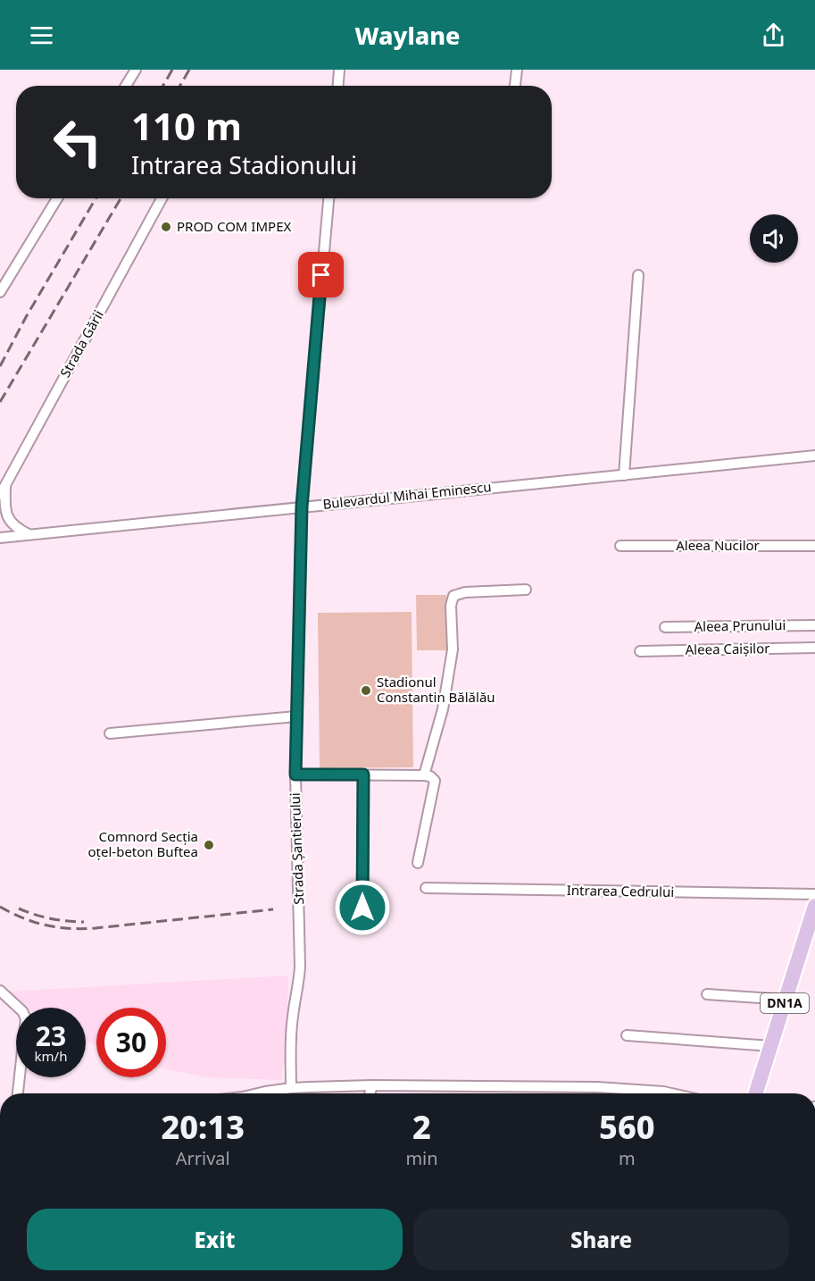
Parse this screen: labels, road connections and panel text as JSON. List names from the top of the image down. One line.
{"streets":{"main road":["DN1A"],"street":["Strada Gării","Bulevardul Mihai Eminescu","Aleea Nucilor","Aleea Prunului","Aleea Caișilor","Strada Șantierului","Intrarea Cedrului"]},"crossings":[["Bulevardul Mihai Eminescu","Strada Șantierului"]],"places":["PROD COM IMPEX","Stadionul Constantin Bălălău","Comnord Secția oțel-beton Buftea"],"page":{"header":"Waylane","turn":["110 m","Intrarea Stadionului"],"speed":"23 km/h","limit":"30","eta":["20:13","Arrival","2","min","560","m"],"buttons":["Exit","Share"]}}
